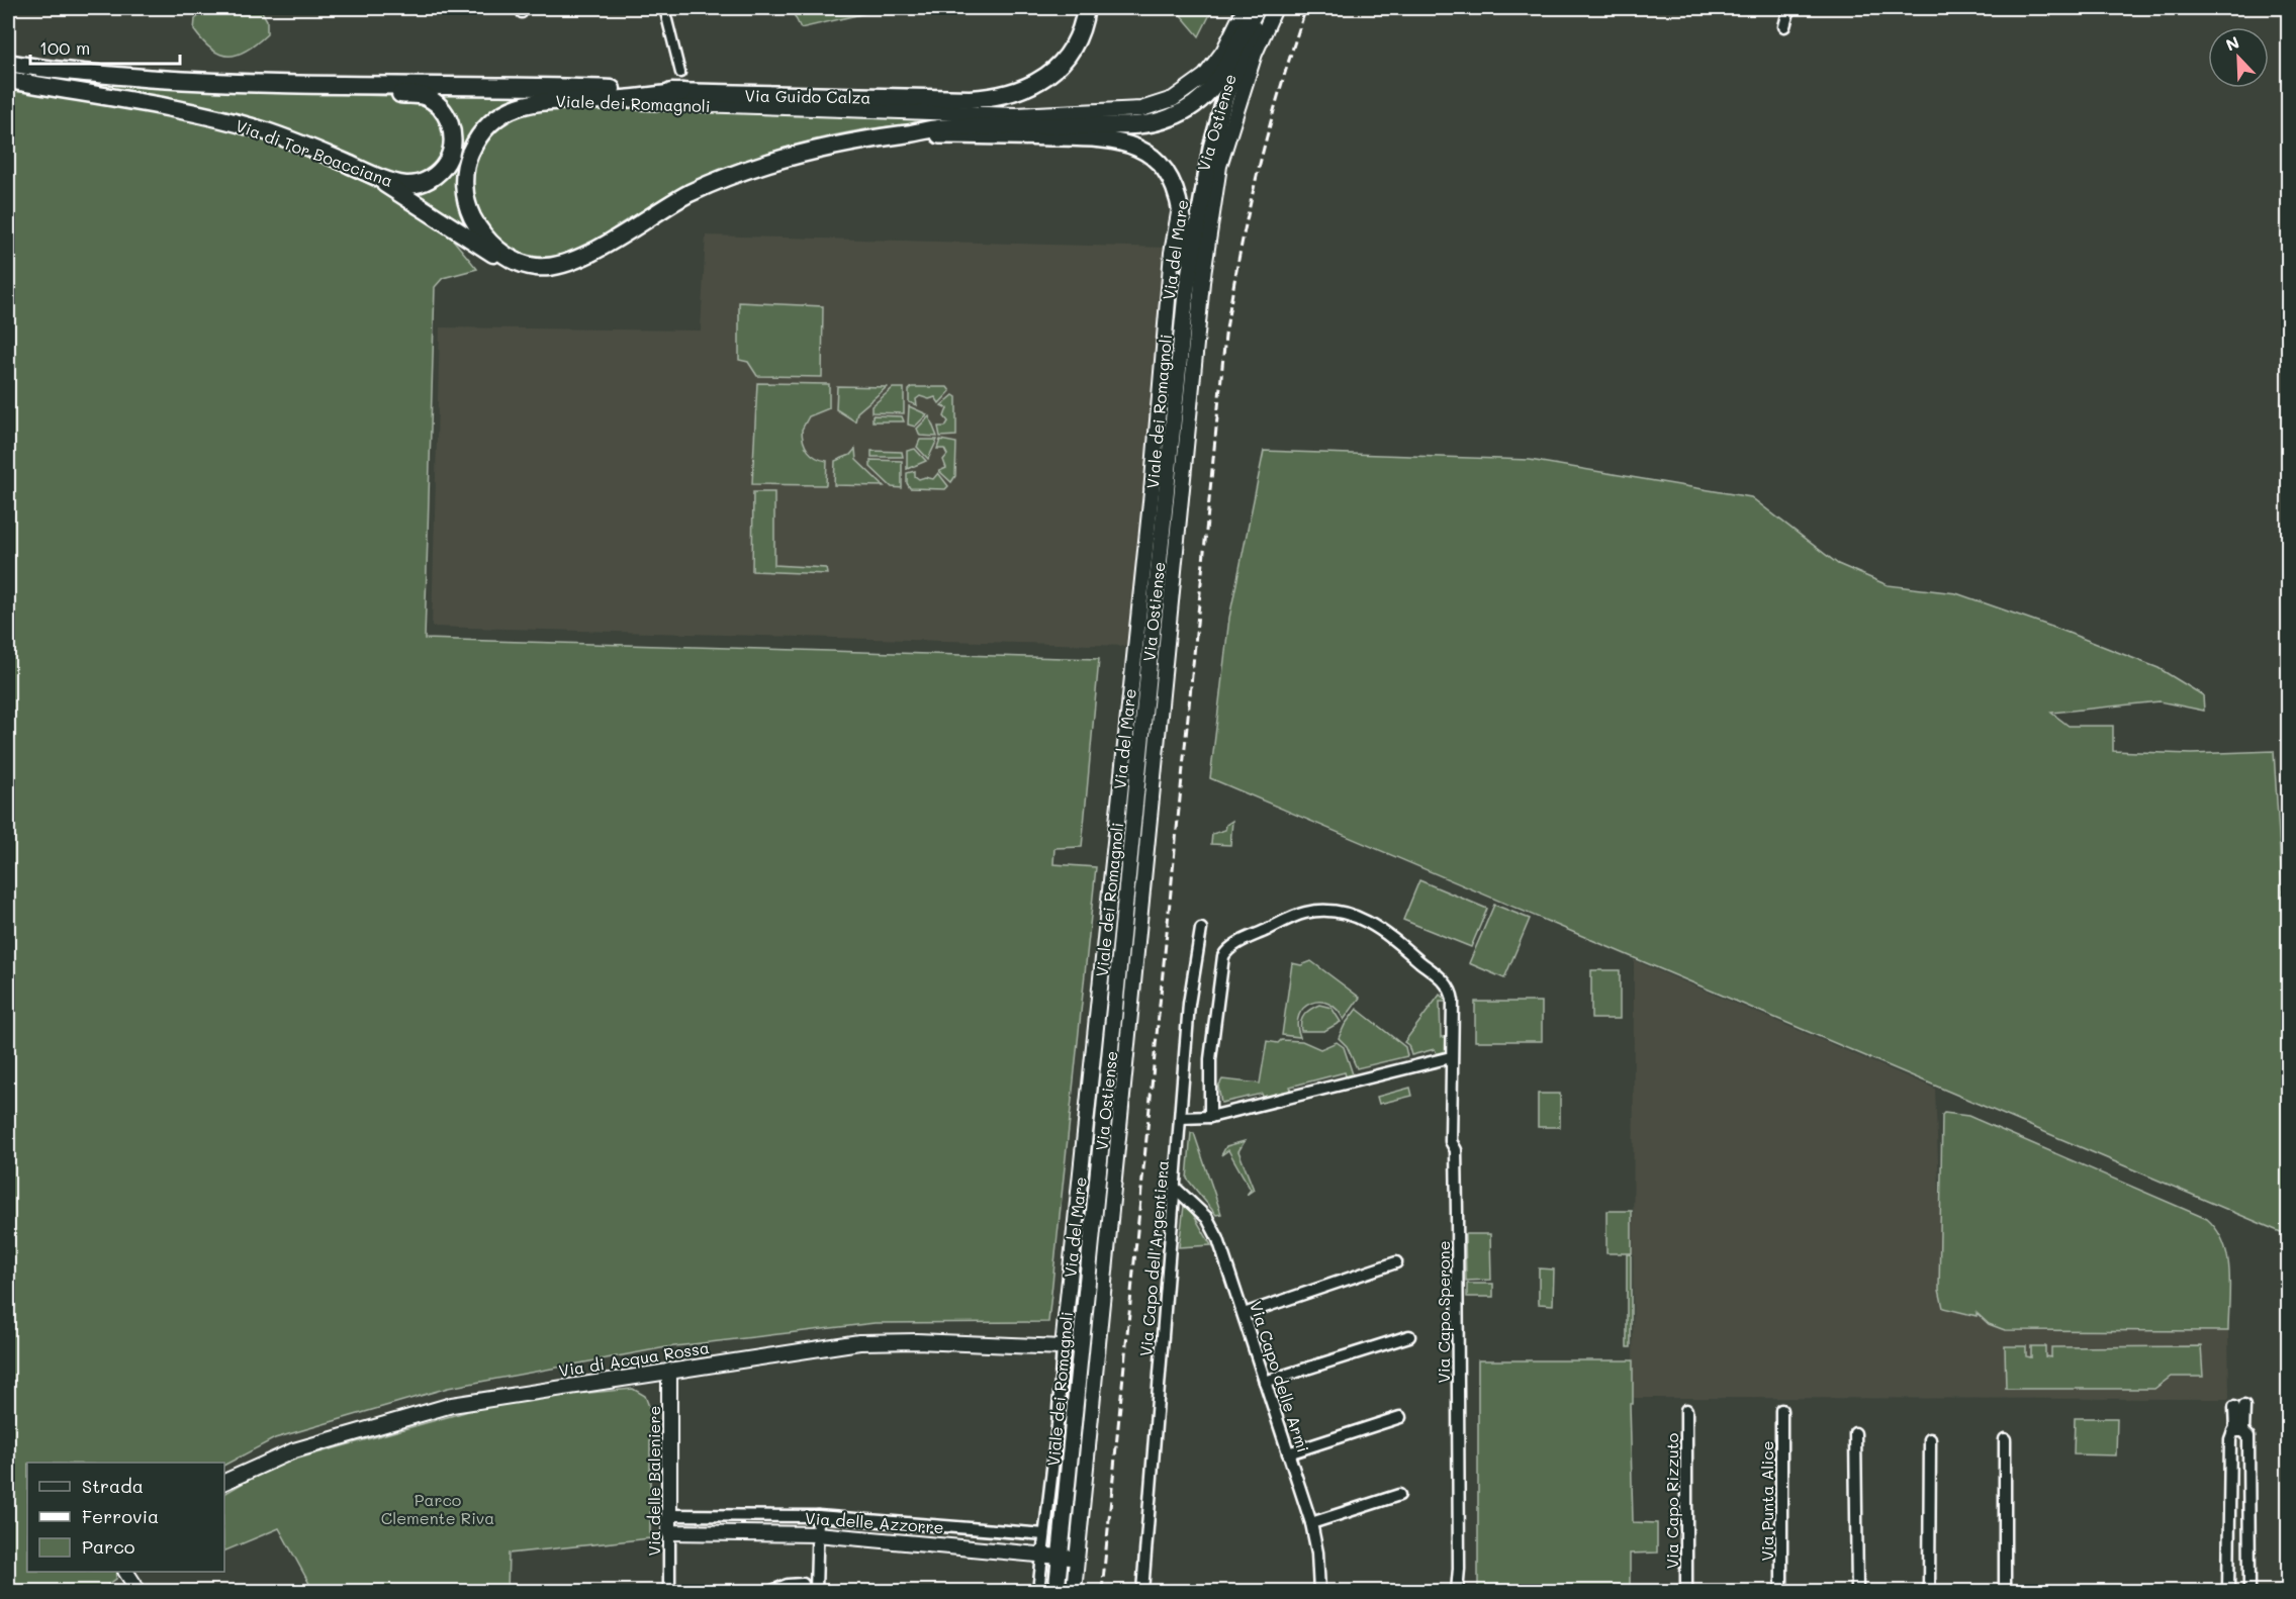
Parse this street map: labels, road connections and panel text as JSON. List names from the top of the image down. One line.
{"streets":{"main road":["Via Guido Calza","Viale dei Romagnoli","Via di Tor Boacciana","Via del Mare"],"street":["Via Ostiense","Via Capo dell'Argentiera","Via Capo Sperone","Via di Acqua Rossa","Via Capo delle Armi","Via delle Baleniere","Via Capo Rizzuto","Via Punta Alice","Via delle Azzorre"]},"crossings":[["Via Guido Calza","Via di Tor Boacciana"],["Viale dei Romagnoli","Via del Mare"],["Viale dei Romagnoli","Via di Acqua Rossa"],["Viale dei Romagnoli","Via delle Azzorre"],["Via Ostiense","Via delle Azzorre"],["Via del Mare","Via delle Azzorre"],["Via Capo dell'Argentiera","Via Capo delle Armi"],["Via di Acqua Rossa","Via delle Baleniere"],["Via delle Baleniere","Via delle Azzorre"]],"parks":["Parco Clemente Riva"],"legend":["Strada","Ferrovia","Parco"],"scale_bar":"100 m","north":"top left"}
